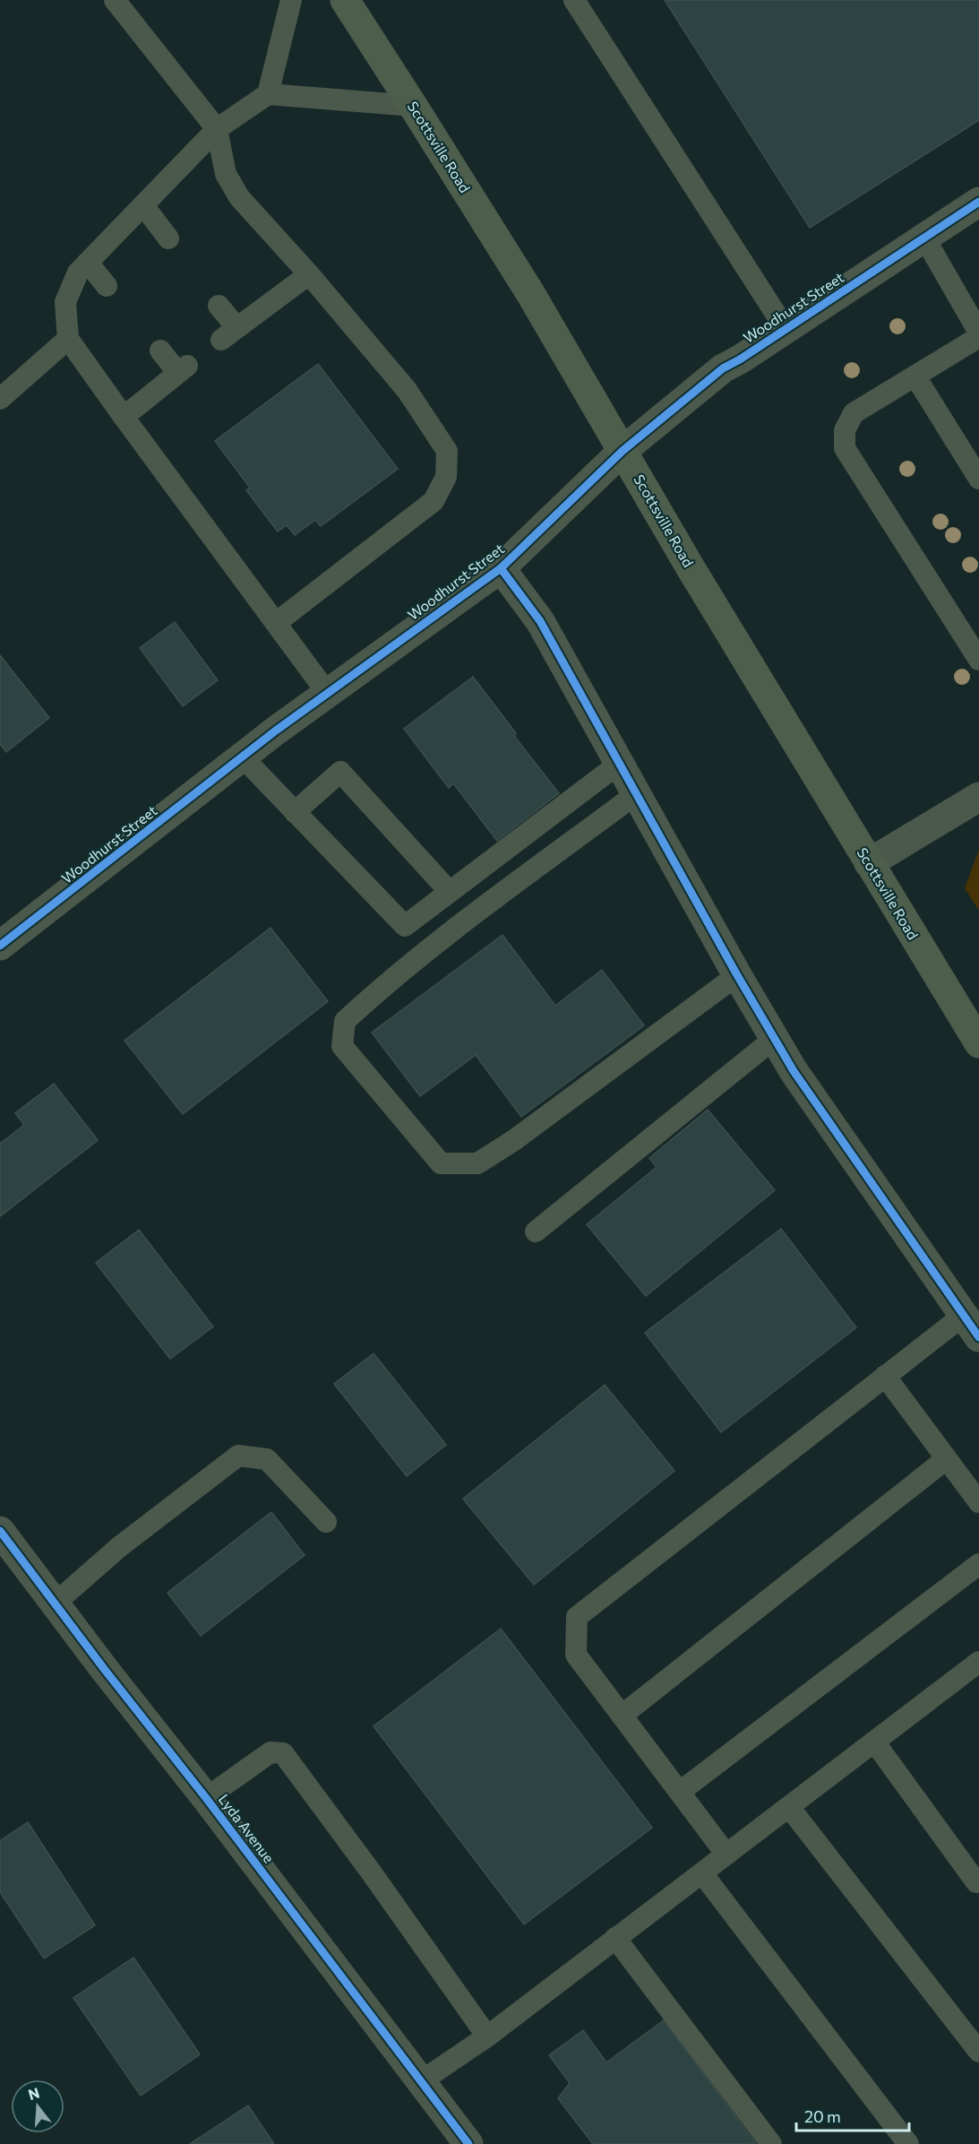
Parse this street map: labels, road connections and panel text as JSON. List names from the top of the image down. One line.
{"streets":{"main road":["Scottsville Road"],"street":["Woodhurst Street","Lyda Avenue"]},"crossings":[["Scottsville Road","Woodhurst Street"]],"scale_bar":"20 m","north":"top"}
